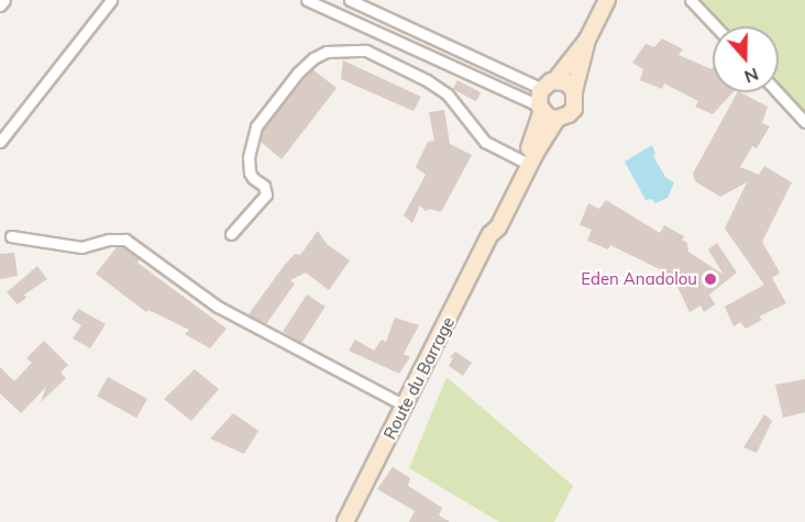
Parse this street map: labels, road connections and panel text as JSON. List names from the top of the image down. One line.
{"streets":{"main road":["Route du Barrage"]},"places":["Eden Anadolou"],"north":"bottom"}
